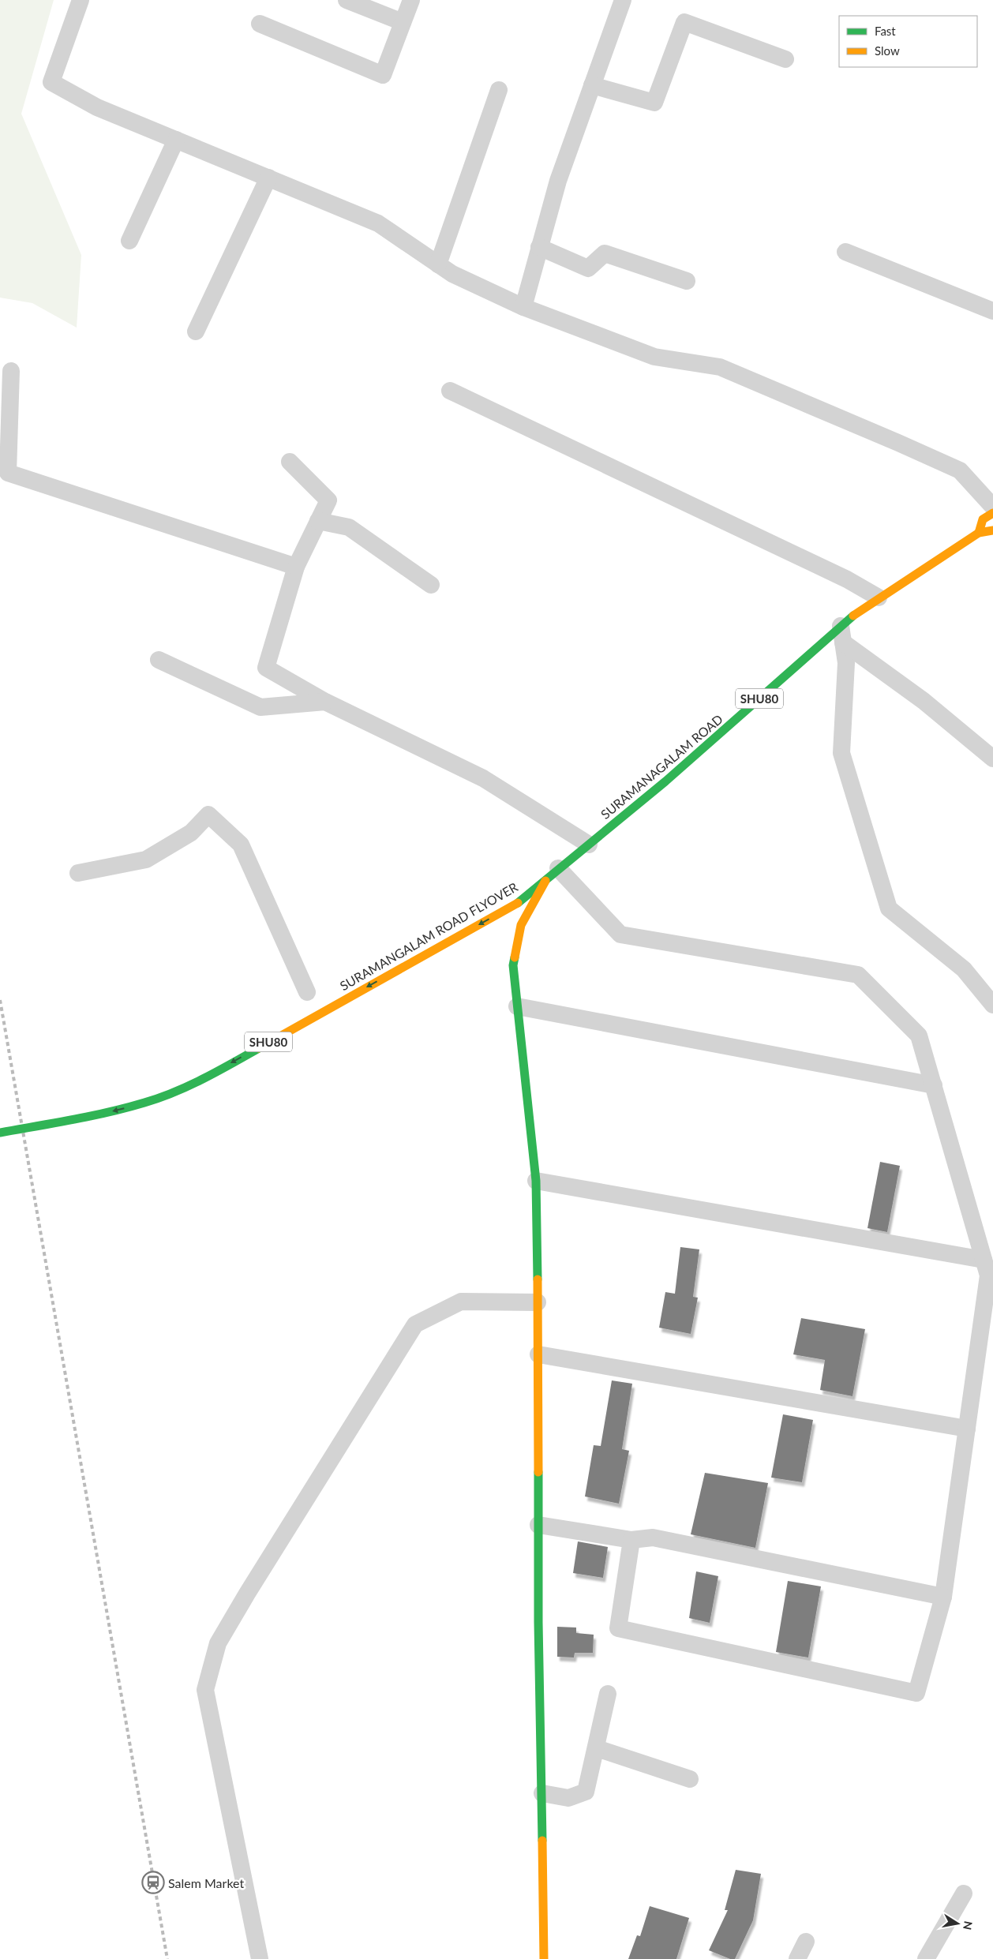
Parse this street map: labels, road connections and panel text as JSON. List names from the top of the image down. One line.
{"streets":{"main road":["SHU80","SURAMANAGALAM ROAD","SURAMANGALAM ROAD FLYOVER"]},"crossings":[["SURAMANAGALAM ROAD","SURAMANGALAM ROAD FLYOVER"]],"one_way":["SURAMANGALAM ROAD FLYOVER"],"places":{"station":["Salem Market"]},"legend":["Fast","Slow"],"north":"right"}
